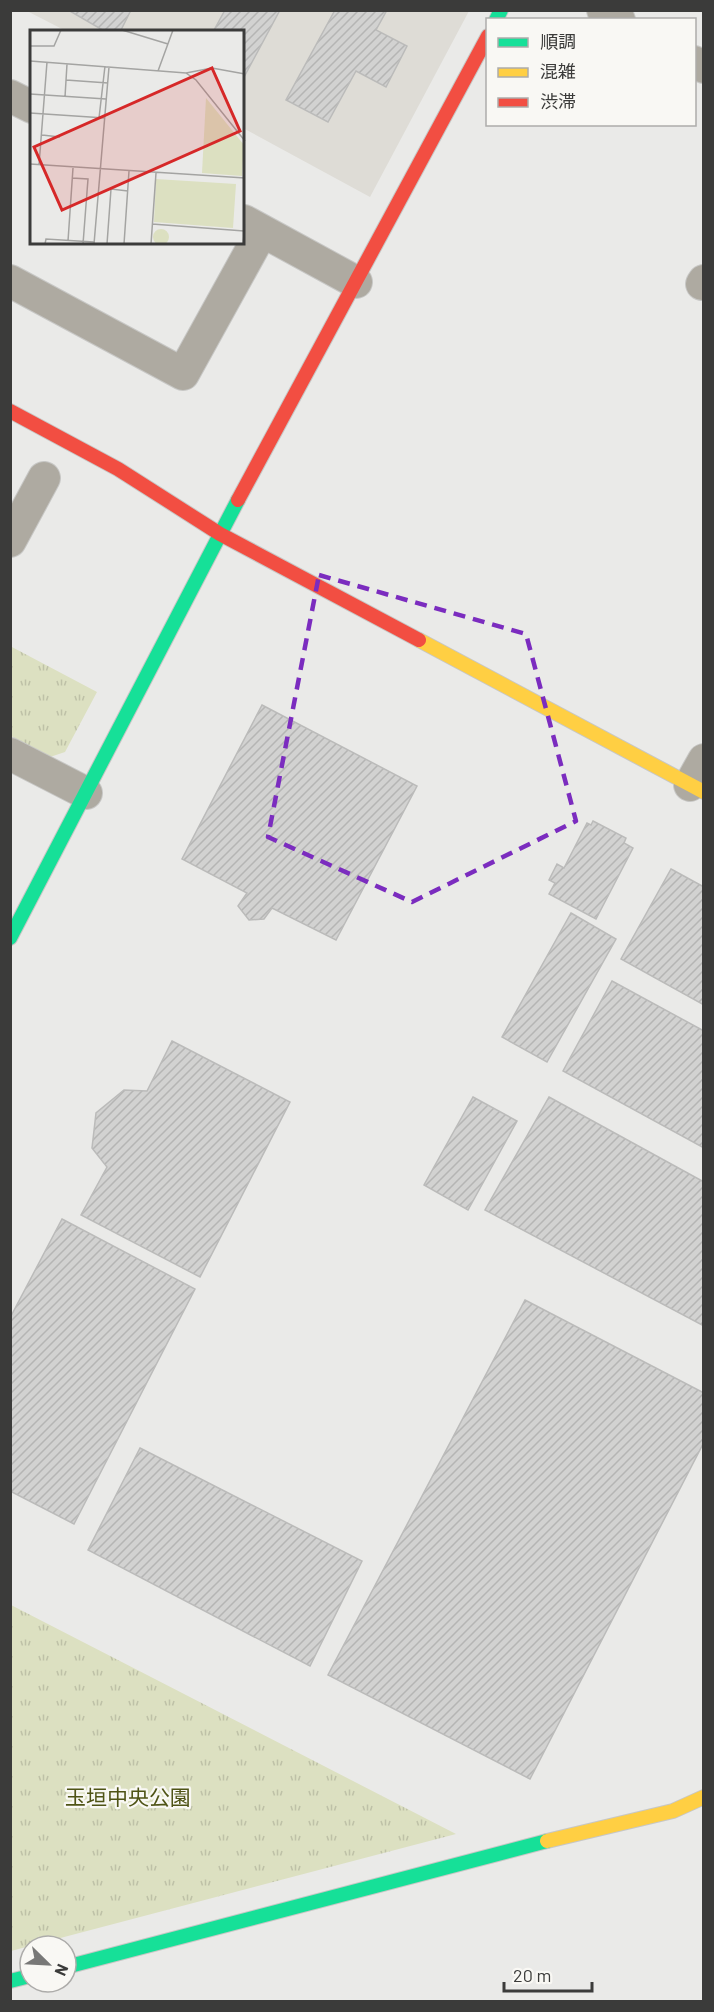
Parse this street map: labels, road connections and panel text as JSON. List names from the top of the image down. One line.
{"parks":["玉垣中央公園"],"legend":["順調","混雑","渋滞"],"scale_bar":"20 m","north":"bottom right"}
